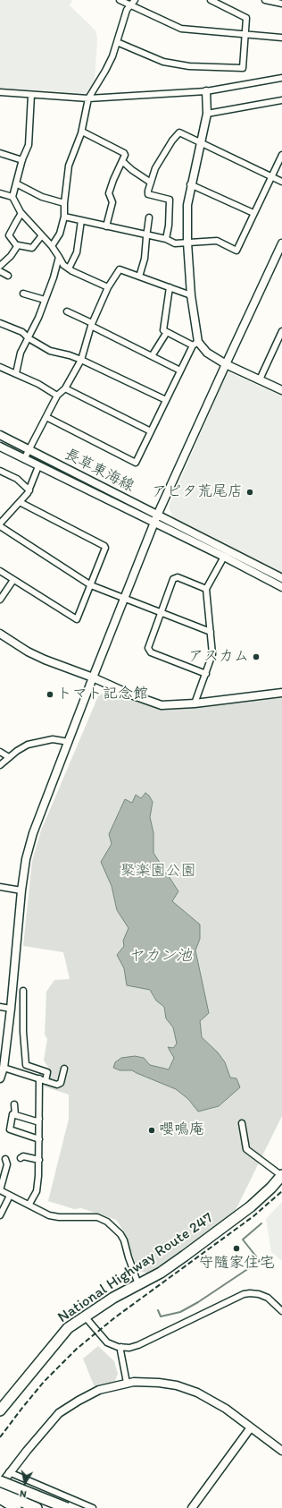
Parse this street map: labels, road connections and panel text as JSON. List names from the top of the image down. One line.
{"streets":{"highway":["National Highway Route 247"],"street":["長草東海線"]},"water":["ヤカン池"],"parks":["聚楽園公園"],"places":["アピタ荒尾店","アスカム","トマト記念館","嚶鳴庵","守隨家住宅"],"north":"bottom"}
